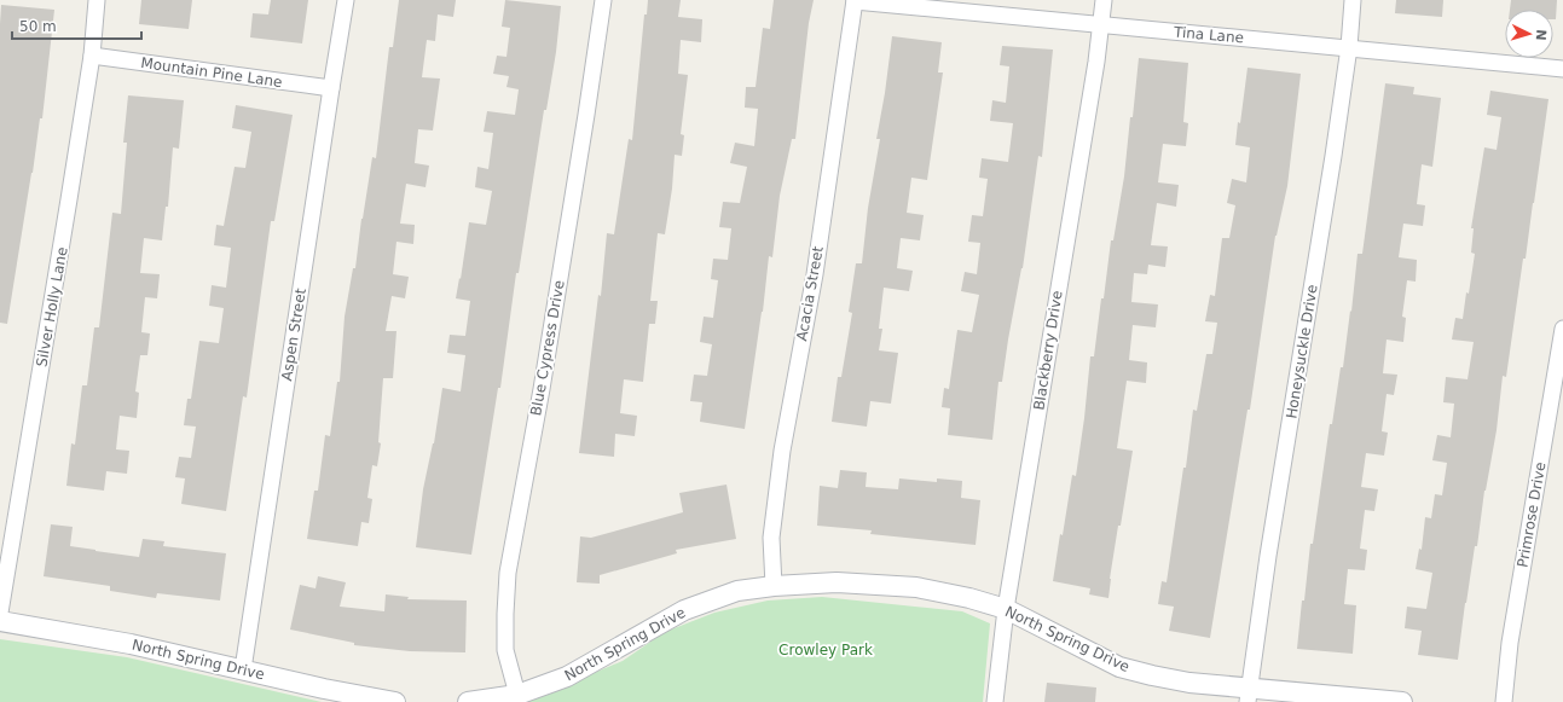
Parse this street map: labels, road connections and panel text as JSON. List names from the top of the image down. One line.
{"streets":{"street":["Tina Lane","Mountain Pine Lane","Acacia Street","Silver Holly Lane","Aspen Street","Blue Cypress Drive","Blackberry Drive","Honeysuckle Drive","Primrose Drive","North Spring Drive"]},"crossings":[["Tina Lane","Acacia Street"],["Tina Lane","Blackberry Drive"],["Tina Lane","Honeysuckle Drive"],["Mountain Pine Lane","Silver Holly Lane"],["Mountain Pine Lane","Aspen Street"],["Acacia Street","North Spring Drive"],["Aspen Street","North Spring Drive"],["Blue Cypress Drive","North Spring Drive"],["Blackberry Drive","North Spring Drive"],["Honeysuckle Drive","North Spring Drive"]],"parks":["Crowley Park"],"scale_bar":"50 m","north":"right"}
